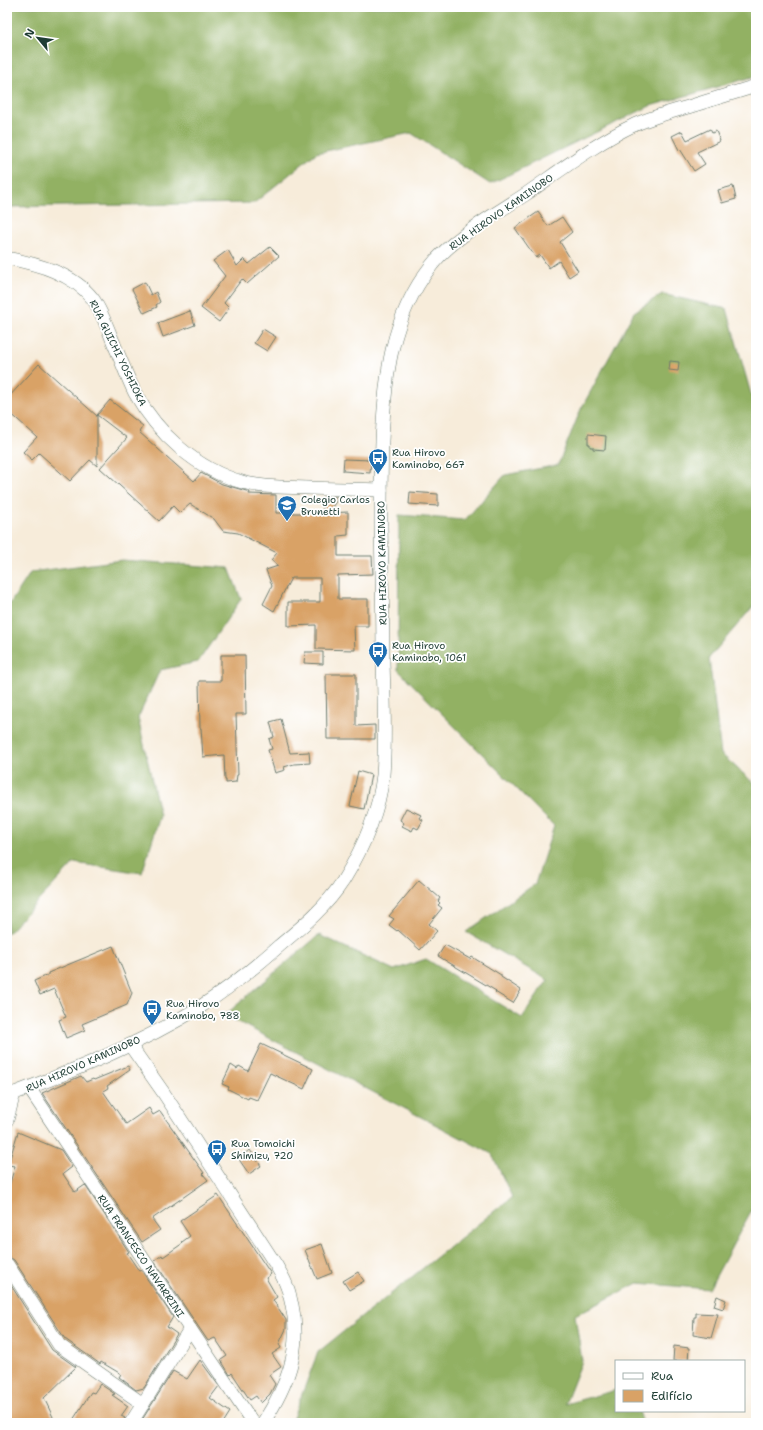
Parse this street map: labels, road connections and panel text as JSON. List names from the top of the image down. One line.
{"streets":{"street":["RUA HIROVO KAMINOBO","RUA GUICHI YOSHIOKA","RUA FRANCESCO NAVARRINI"]},"crossings":[["RUA HIROVO KAMINOBO","RUA GUICHI YOSHIOKA"],["RUA HIROVO KAMINOBO","RUA FRANCESCO NAVARRINI"]],"places":{"bus stop":["Rua Hirovo Kaminobo, 667","Rua Hirovo Kaminobo, 1061","Rua Hirovo Kaminobo, 788","Rua Tomoichi Shimizu, 720"],"school or university":["Colegio Carlos Brunetti"]},"legend":["Rua","Edifício"],"north":"top left"}
